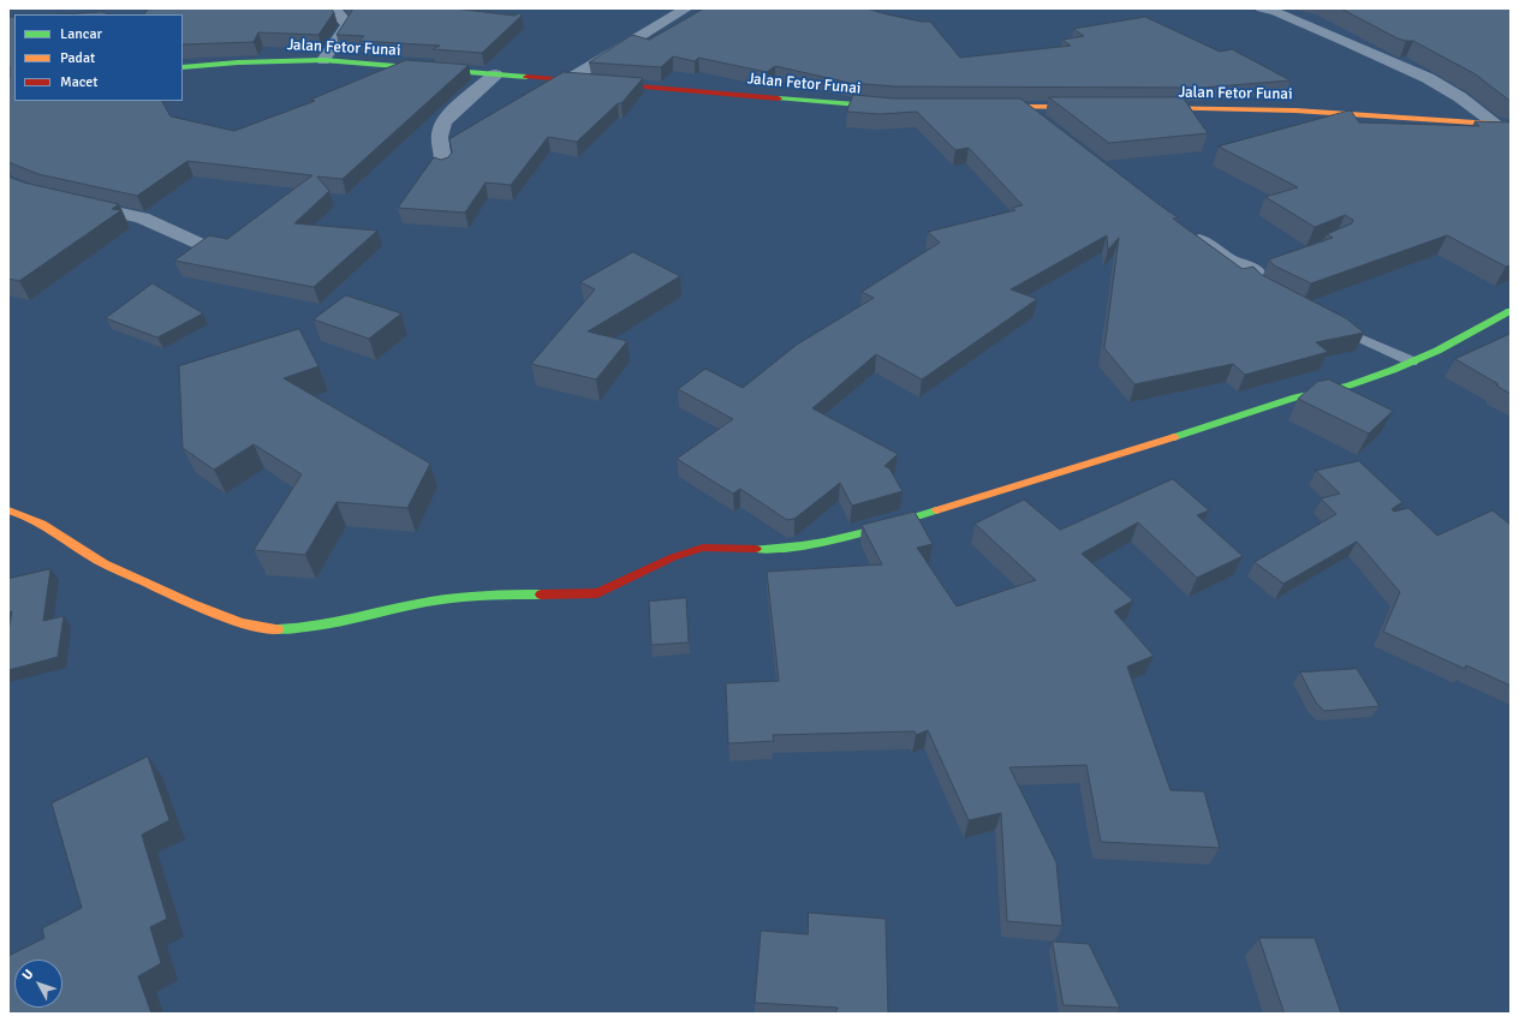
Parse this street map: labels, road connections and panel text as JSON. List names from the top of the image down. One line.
{"streets":{"street":["Jalan Fetor Funai"]},"legend":["Lancar","Padat","Macet"],"north":"top left"}
